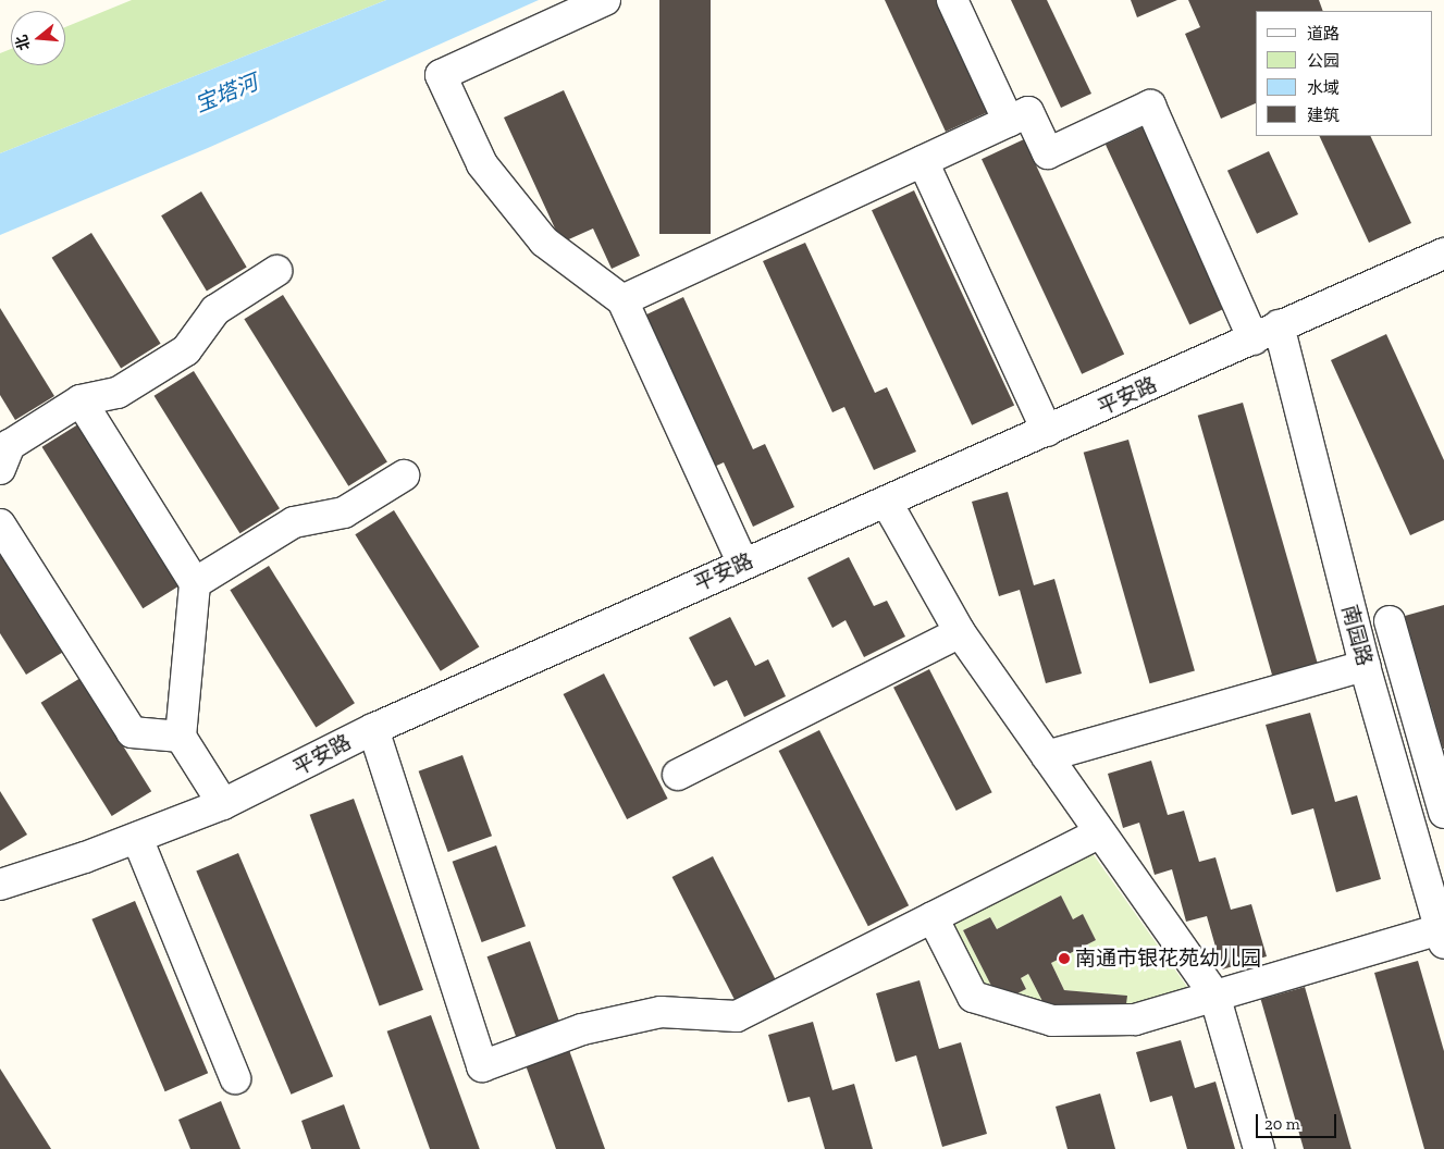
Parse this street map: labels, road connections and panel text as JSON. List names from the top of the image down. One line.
{"streets":{"street":["平安路","南园路"]},"crossings":[["平安路","南园路"]],"water":["宝塔河"],"places":["南通市银花苑幼儿园"],"legend":["道路","公园","水域","建筑"],"scale_bar":"20 m","north":"left"}
